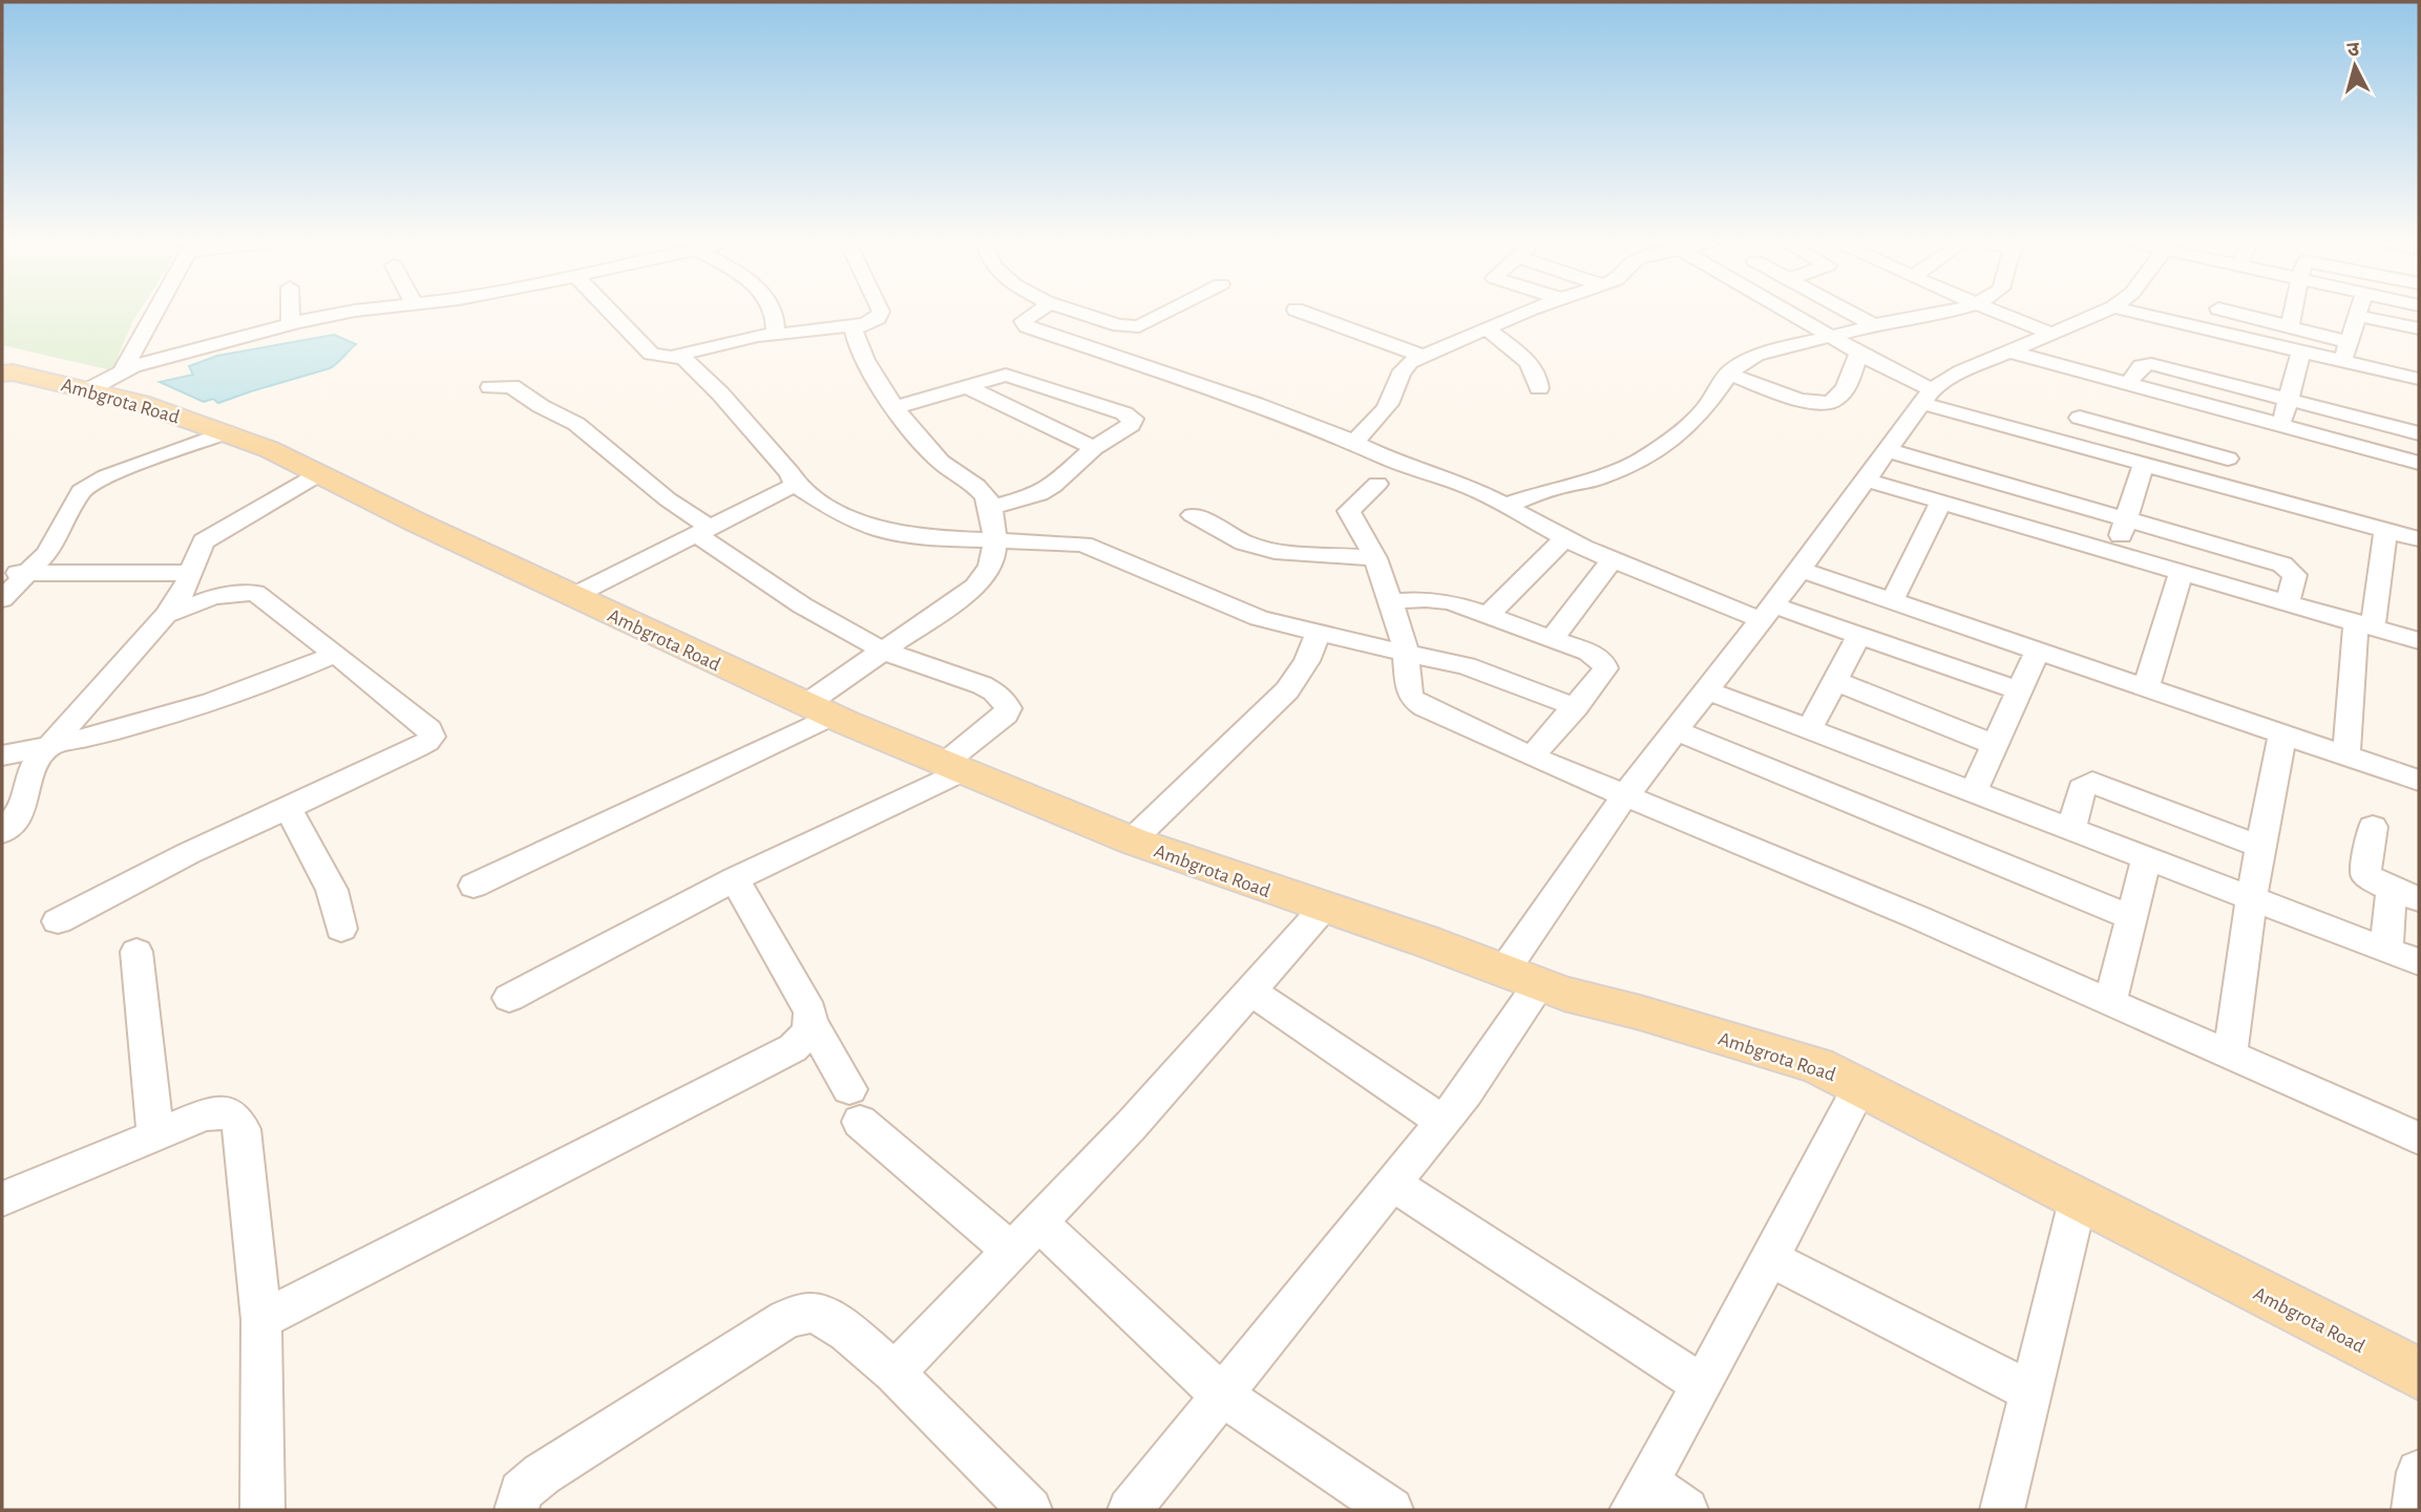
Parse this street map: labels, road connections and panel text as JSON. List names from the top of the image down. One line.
{"streets":{"main road":["Ambgrota Road"]},"north":"top"}
